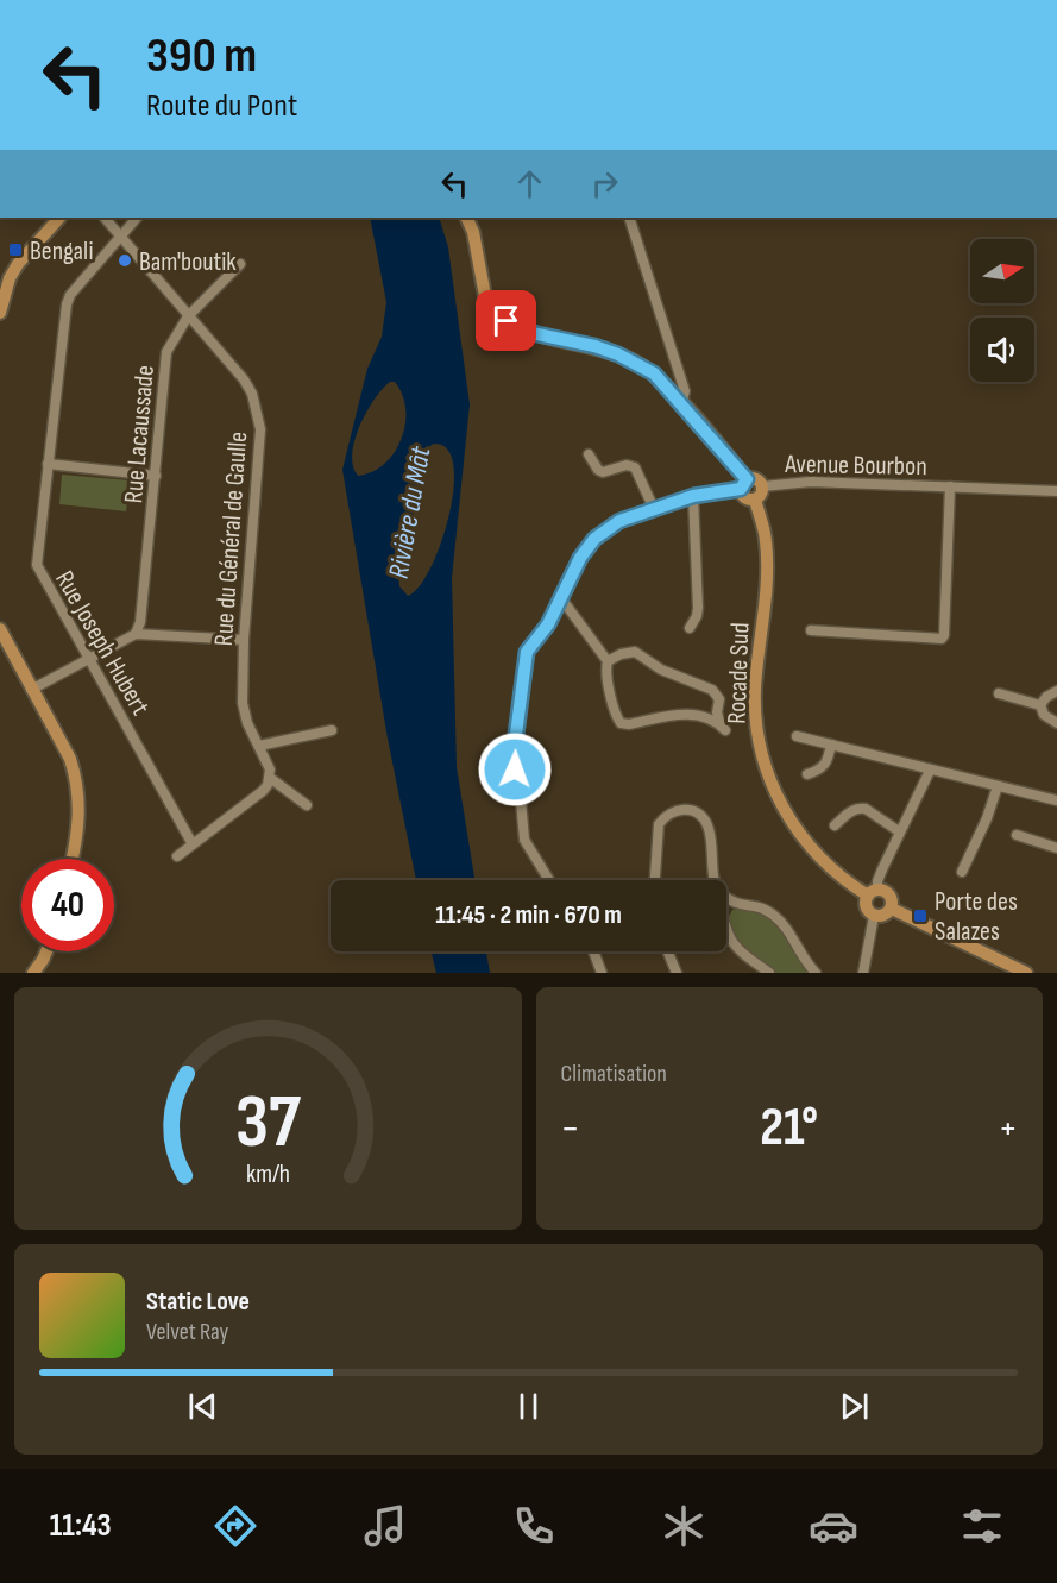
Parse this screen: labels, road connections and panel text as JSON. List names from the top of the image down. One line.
{"streets":{"main road":["Rocade Sud"],"street":["Rue Lacaussade","Avenue Bourbon","Rue du Général de Gaulle","Rue Joseph Hubert"]},"crossings":[["Rue Lacaussade","Rue du Général de Gaulle"],["Avenue Bourbon","Rocade Sud"],["Rue du Général de Gaulle","Rue Joseph Hubert"]],"water":["Rivière du Mât"],"places":{"transit":["Bengali","Porte des Salazes"],"other":["Bam'boutik"]},"north":"right","page":{"turn":["390 m","Route du Pont"],"limit":"40","trip":"11:45 · 2 min · 670 m","tile":"Climatisation","heat":["−","21°","+"],"song":["Static Love","Velvet Ray"],"tabs":"11:43","gauge":["37","km/h"]}}
